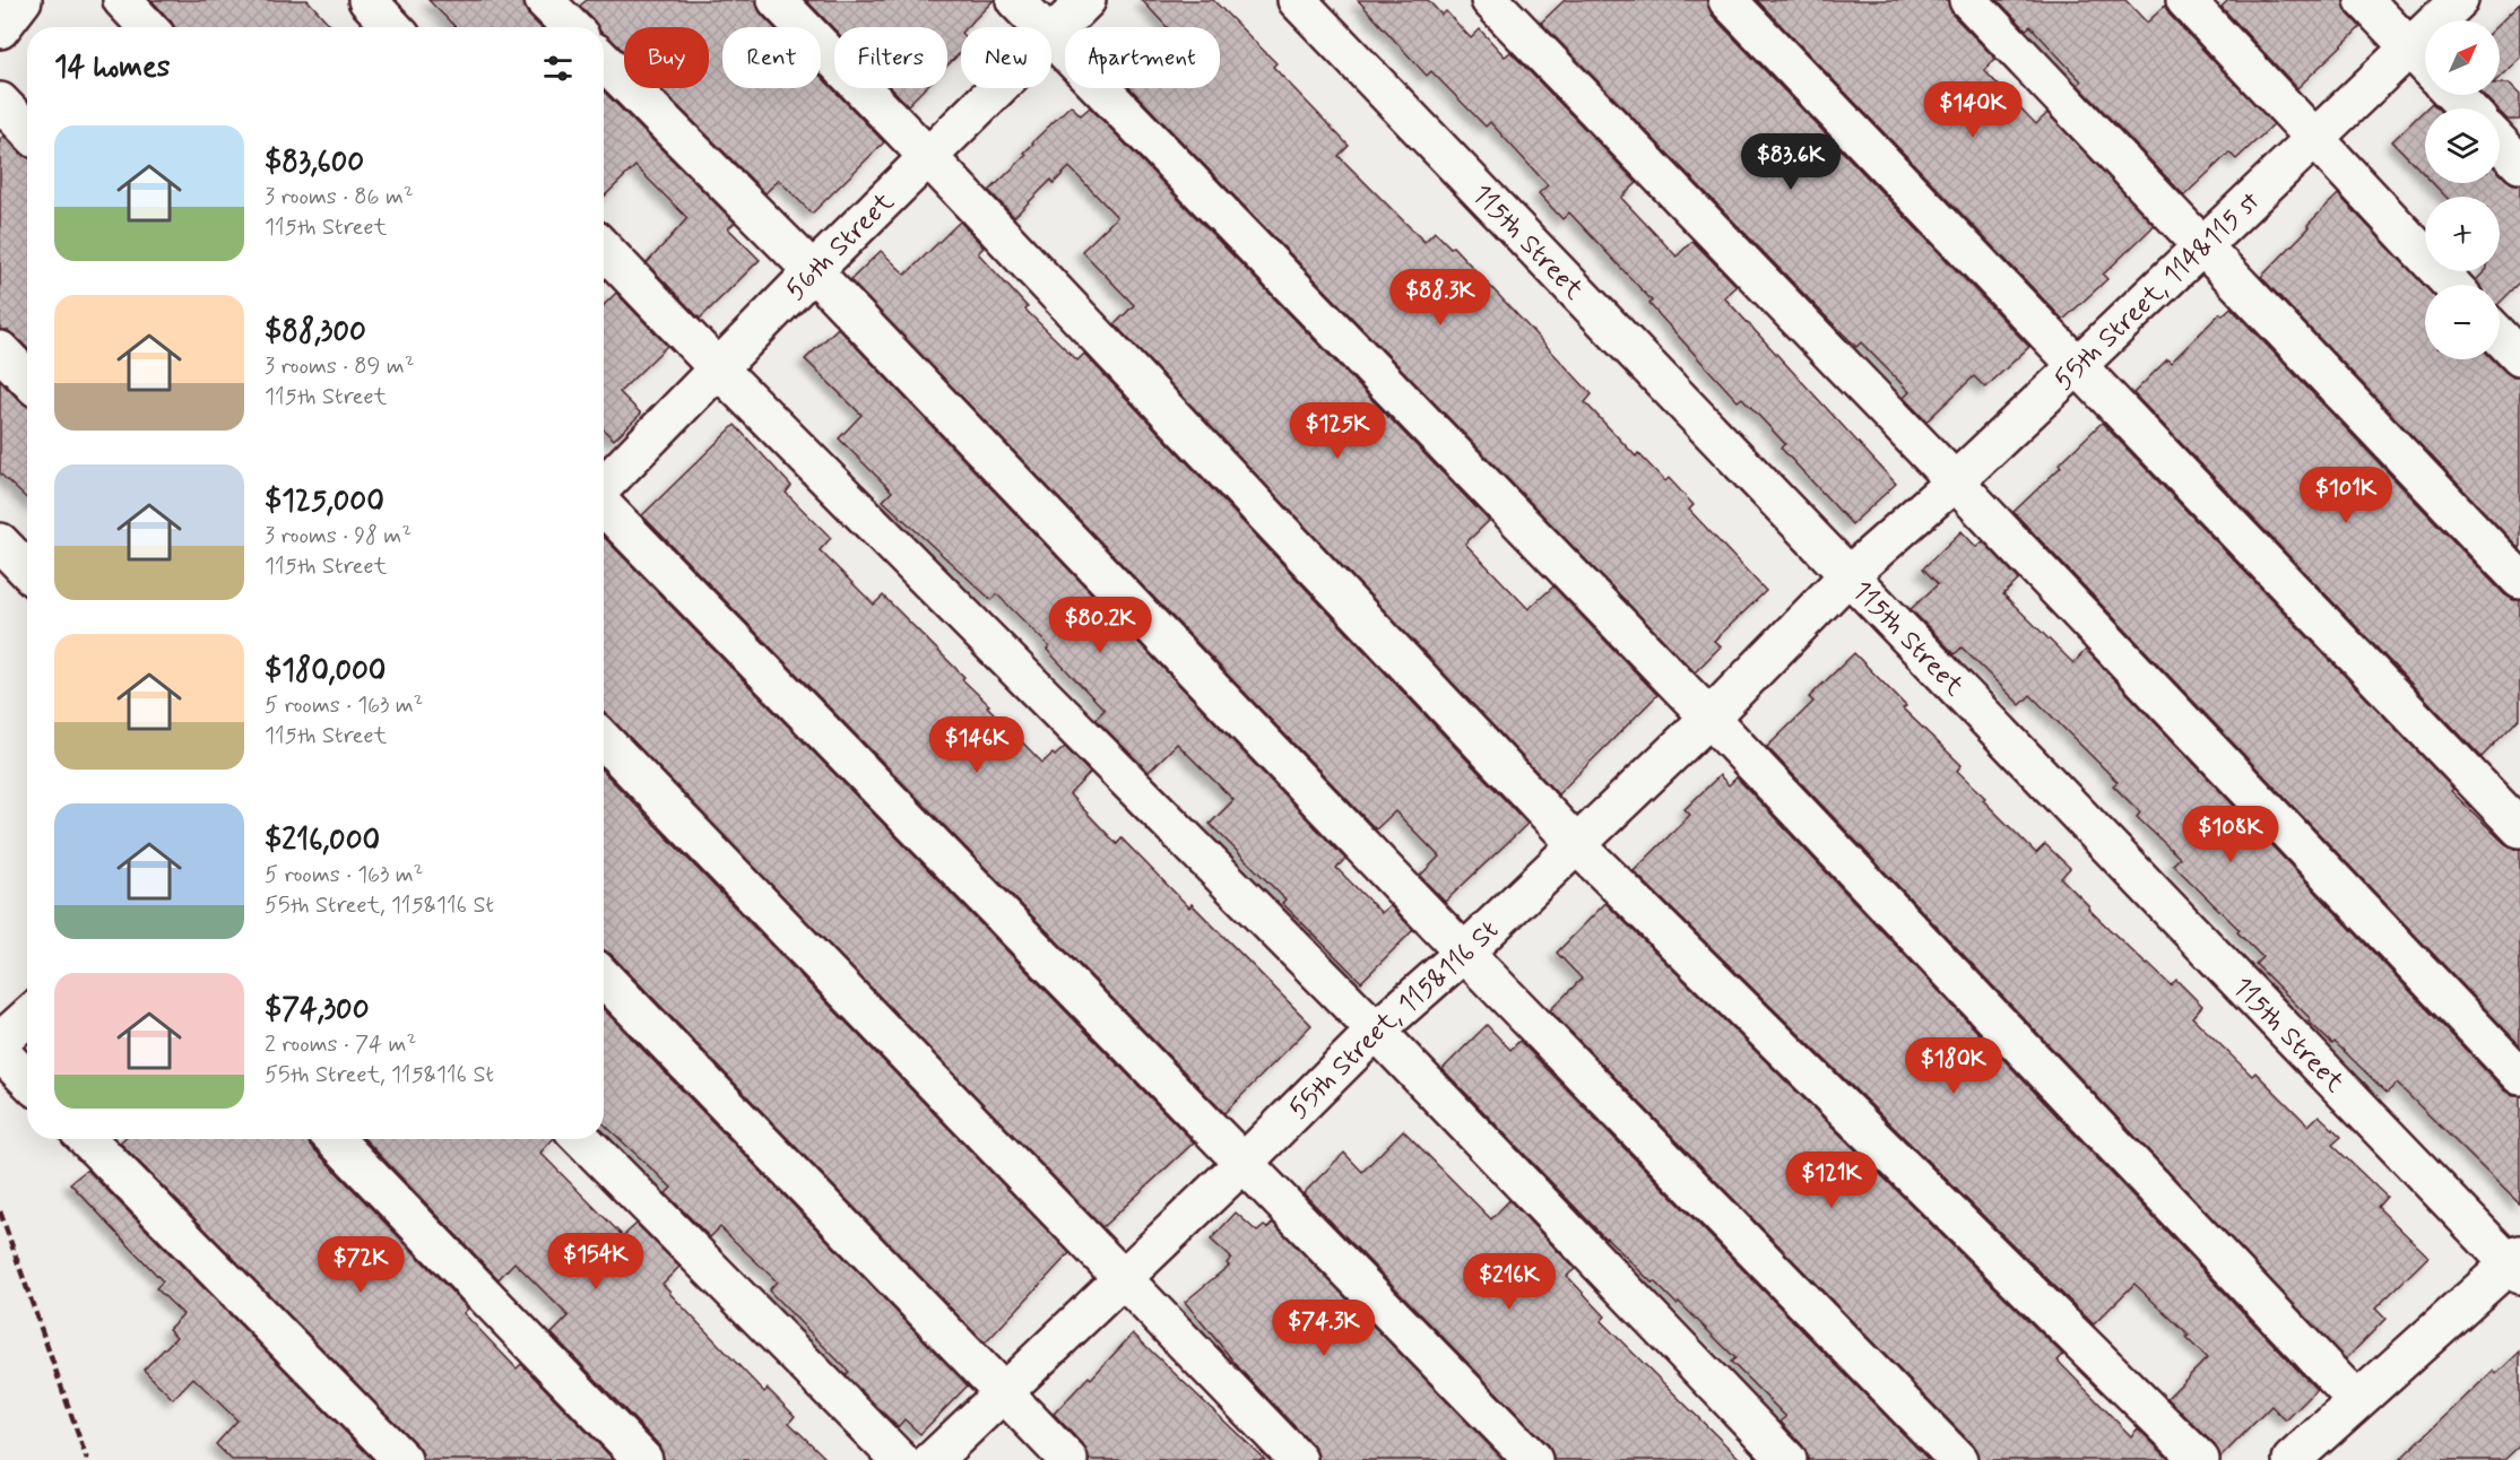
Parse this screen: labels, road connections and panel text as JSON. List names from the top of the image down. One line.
{"streets":{"street":["115th Street","56th Street","55th Street, 114&115 st","55th Street, 115&116 St"]},"crossings":[["115th Street","55th Street, 114&115 st"],["115th Street","55th Street, 115&116 St"],["55th Street, 114&115 st","55th Street, 115&116 St"]],"north":"top right","page":{"map_buttons":["+","−"],"chip":["Buy","Rent","Filters","New","Apartment"],"heading":"14 homes","price":["$140K","$83.6K","$88.3K","$125K","$101K","$80.2K","$146K","$108K","$180K","$121K","$154K","$72K","$216K","$74.3K"],"list":[{"name":"$83,600","note":"3 rooms · 86 m² · 115th Street"},{"name":"$88,300","note":"3 rooms · 89 m² · 115th Street"},{"name":"$125,000","note":"3 rooms · 98 m² · 115th Street"},{"name":"$180,000","note":"5 rooms · 163 m² · 115th Street"},{"name":"$216,000","note":"5 rooms · 163 m² · 55th Street, 115&116 St"},{"name":"$74,300","note":"2 rooms · 74 m² · 55th Street, 115&116 St"}]}}
